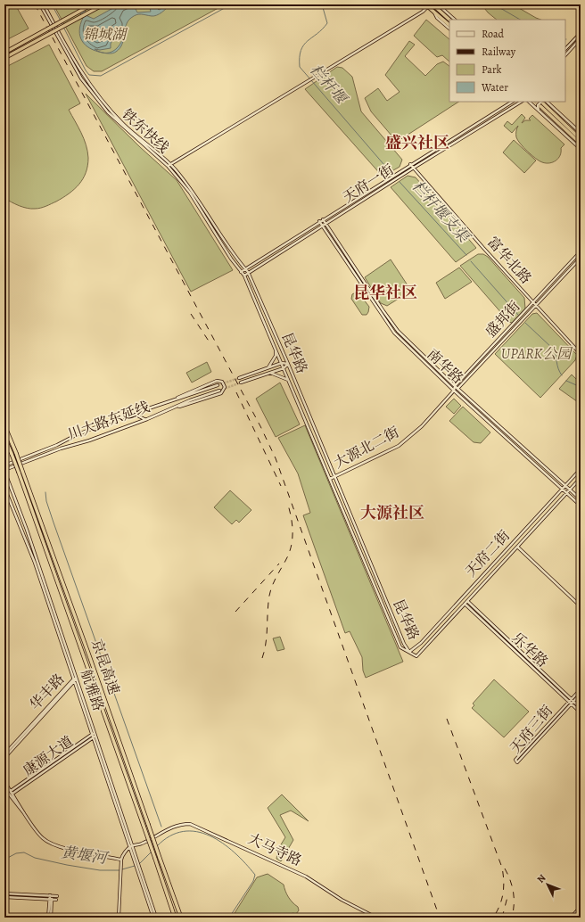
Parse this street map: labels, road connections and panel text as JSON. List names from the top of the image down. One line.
{"streets":{"highway":["京昆高速"],"main road":["铁东快线","天府一街","富华北路","盛邦街","昆华路","南华路","川大路东延线","大源北二街","天府二街","乐华路","航雅路","华丰路","天府三街","康源大道","大马寺路"]},"crossings":[["铁东快线","天府一街"],["铁东快线","昆华路"],["天府一街","富华北路"],["天府一街","昆华路"],["天府一街","南华路"],["富华北路","盛邦街"],["盛邦街","南华路"],["盛邦街","大源北二街"],["昆华路","大源北二街"],["昆华路","天府二街"],["南华路","大源北二街"],["南华路","天府二街"],["川大路东延线","航雅路"],["天府二街","乐华路"],["乐华路","天府三街"],["航雅路","华丰路"],["航雅路","康源大道"],["航雅路","大马寺路"]],"districts":["盛兴社区","昆华社区","大源社区"],"water":["栏杆堰","栏杆堰支渠","黄堰河"],"parks":["锦城湖","UPARK公园"],"legend":["Road","Railway","Park","Water"],"north":"top left"}
